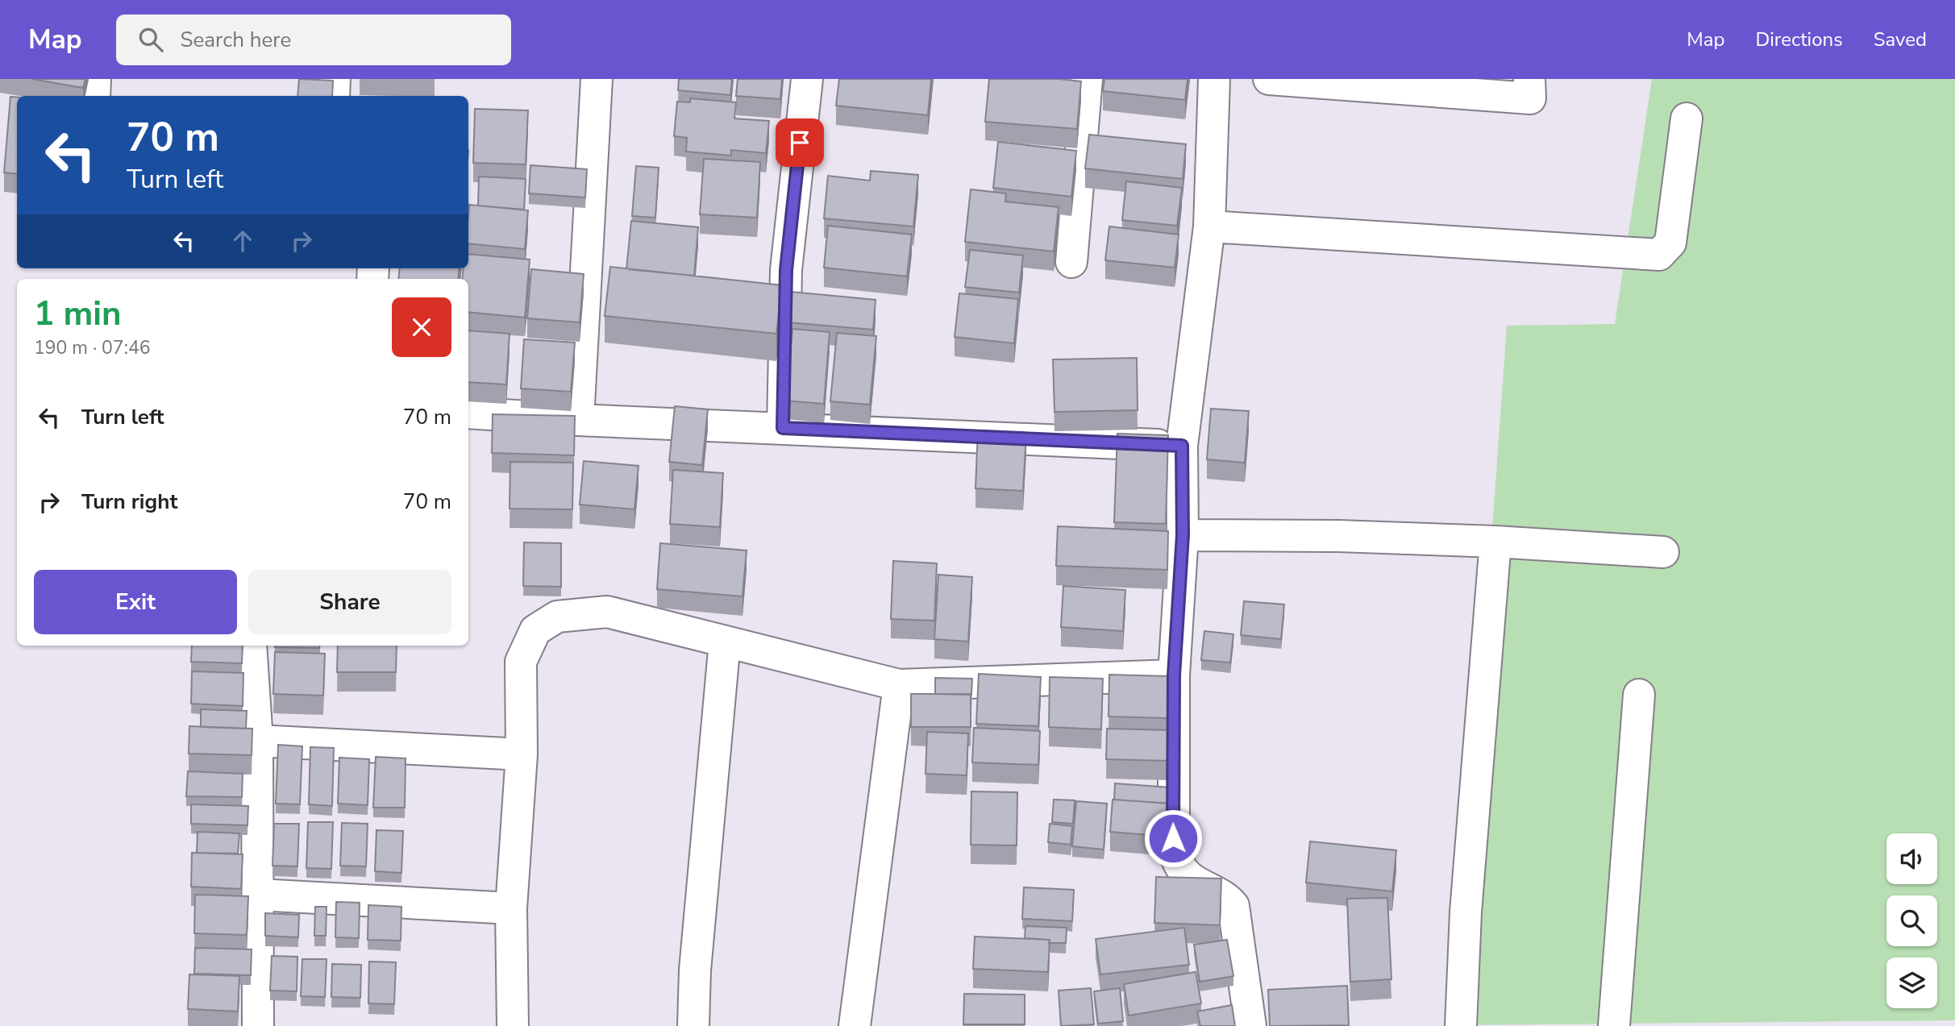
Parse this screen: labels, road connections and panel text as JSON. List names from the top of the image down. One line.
{"page":{"header":"Map","search":"Search here","nav":["Map","Directions","Saved"],"turn":["70 m","Turn left"],"heading":["1 min","190 m · 07:46"],"list":[{"name":"Turn left","value":"70 m"},{"name":"Turn right","value":"70 m"}],"buttons":["Exit","Share"]}}
